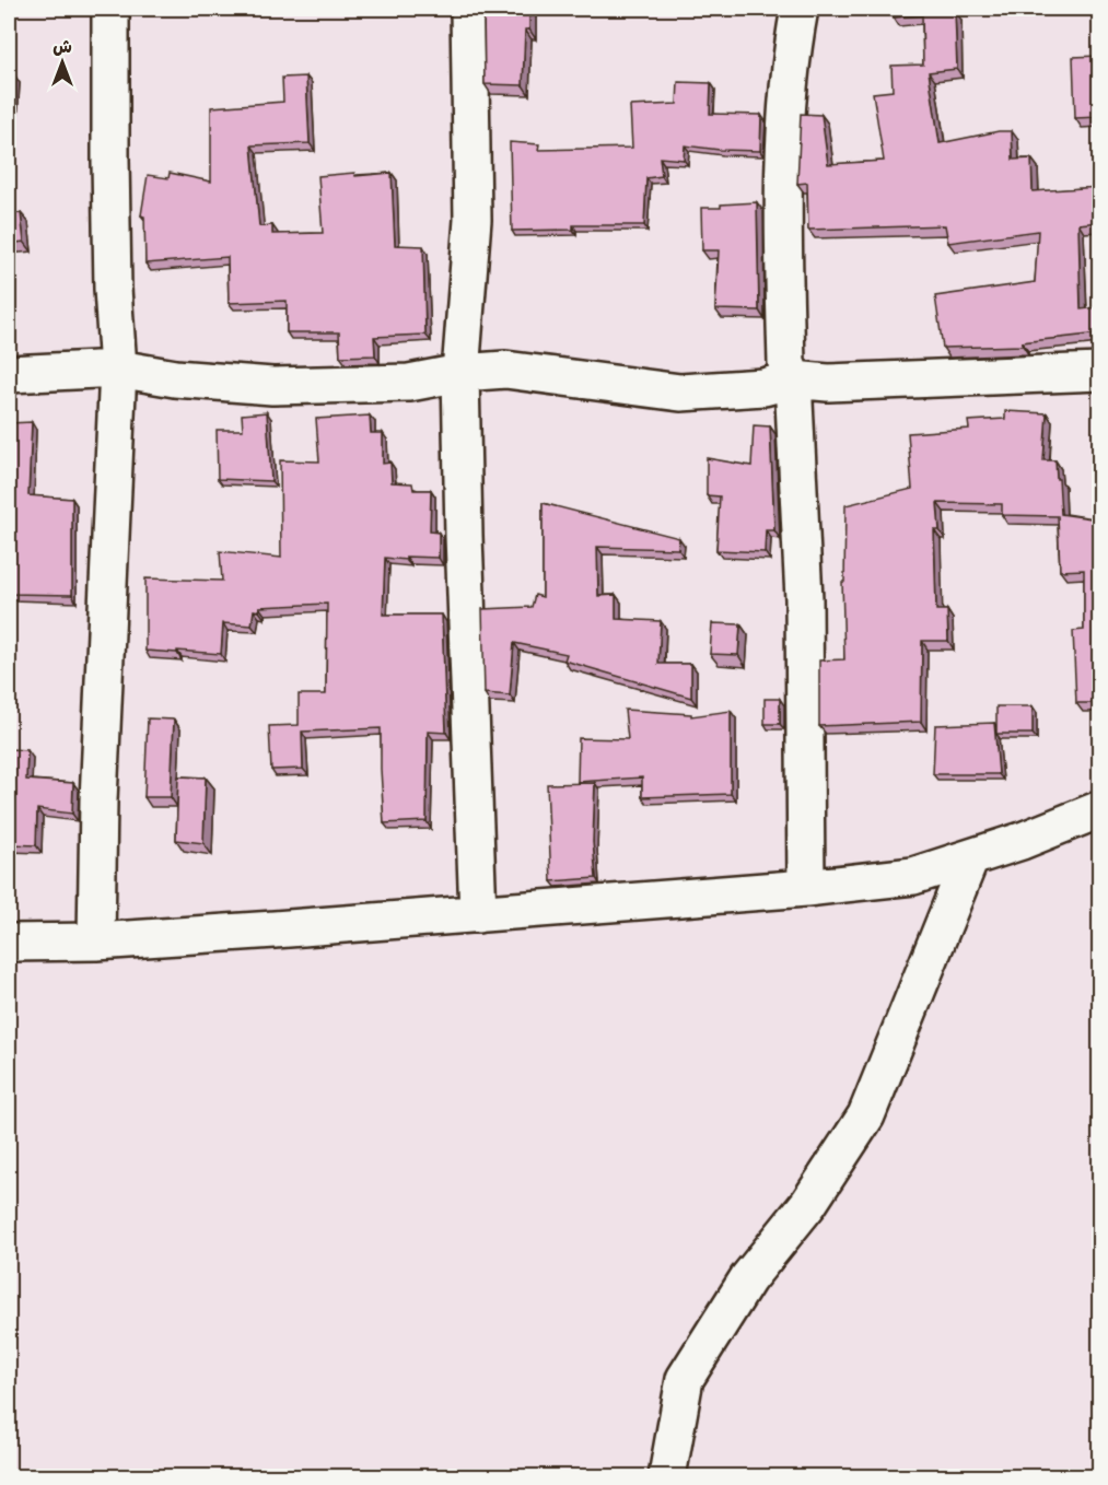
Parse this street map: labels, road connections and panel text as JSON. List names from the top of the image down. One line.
{"north":"top"}
